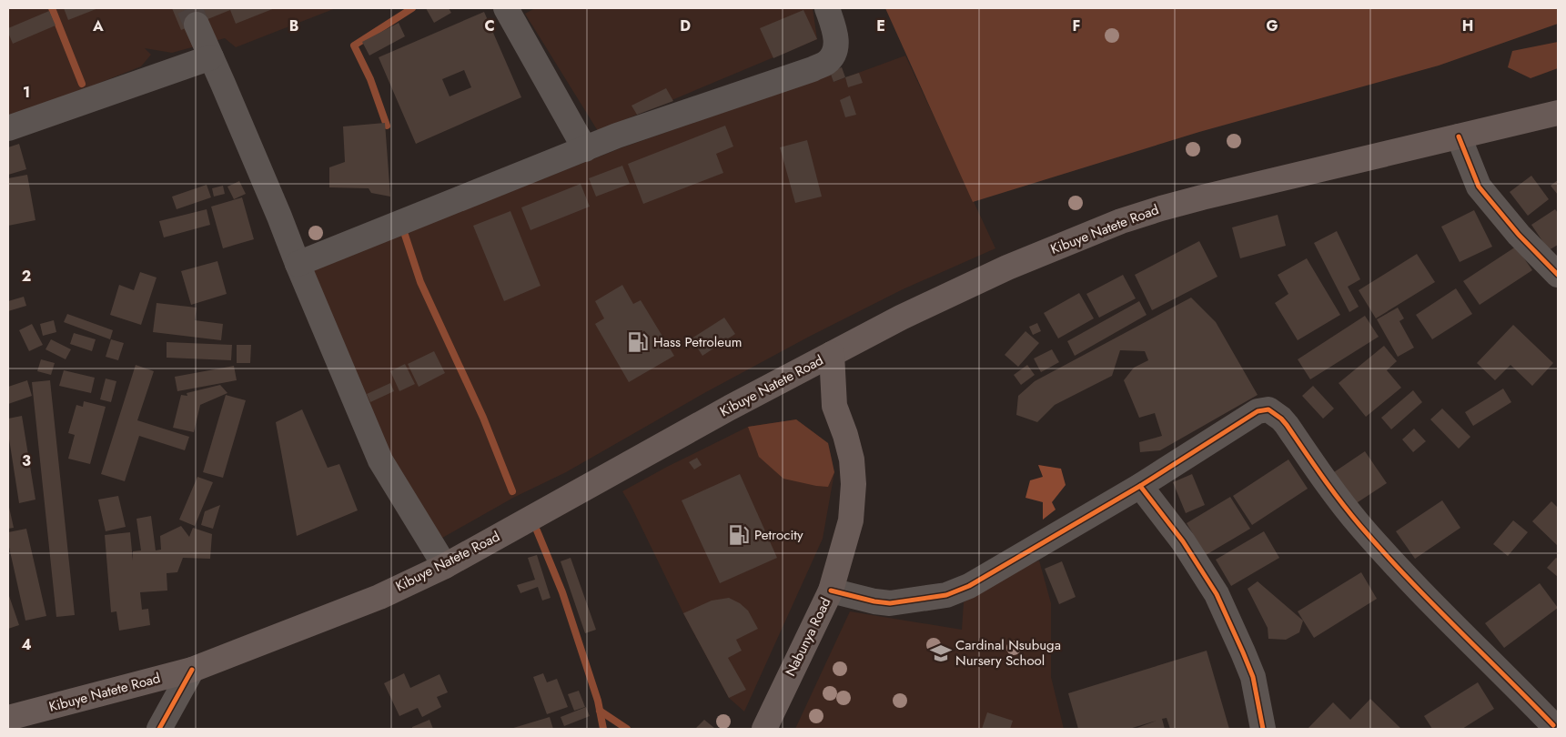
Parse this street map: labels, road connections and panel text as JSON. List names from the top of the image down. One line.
{"streets":{"main road":["Kibuye Natete Road","Nabunya Road"]},"crossings":[["Kibuye Natete Road","Nabunya Road"]],"places":{"fuel station":["Hass Petroleum","Petrocity"],"school or university":["Cardinal Nsubuga Nursery School"]},"grid":{"columns":["A","B","C","D","E","F","G","H"],"rows":["1","2","3","4"]}}
